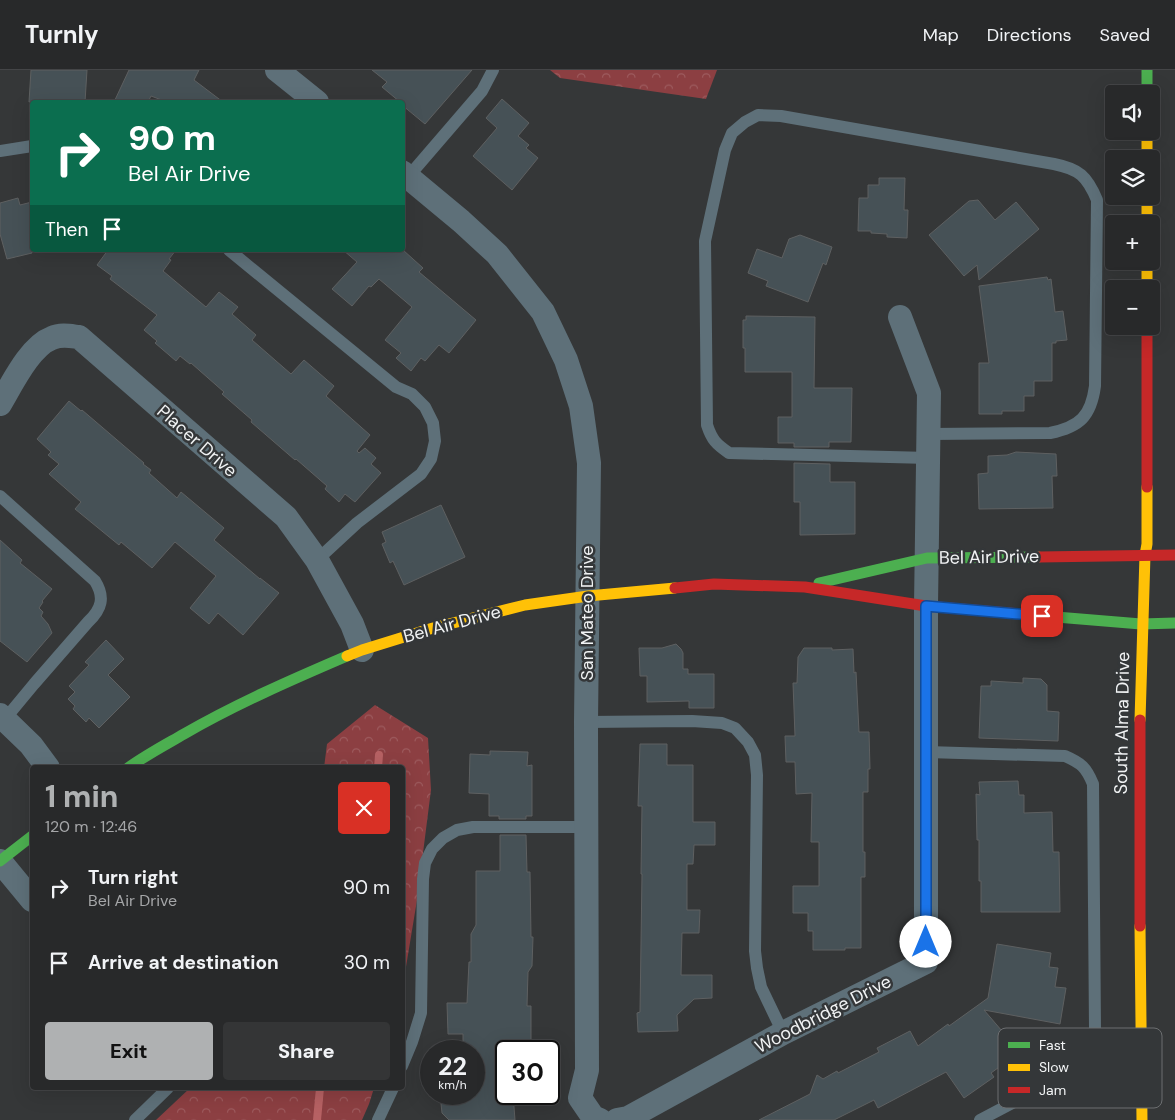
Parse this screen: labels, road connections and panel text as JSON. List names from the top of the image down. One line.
{"streets":{"street":["Placer Drive","Bel Air Drive","San Mateo Drive","South Alma Drive","Woodbridge Drive"]},"crossings":[["Placer Drive","Bel Air Drive"],["Bel Air Drive","San Mateo Drive"],["Bel Air Drive","South Alma Drive"],["Bel Air Drive","Woodbridge Drive"]],"legend":["Fast","Slow","Jam"],"page":{"header":"Turnly","nav":["Map","Directions","Saved"],"map_buttons":["+","−"],"turn":["90 m","Bel Air Drive"],"then":"Then","heading":["1 min","120 m · 12:46"],"list":[{"name":"Turn right","note":"Bel Air Drive","value":"90 m"},{"name":"Arrive at destination","value":"30 m"}],"buttons":["Exit","Share"],"speed":"22 km/h","limit":"30"}}
